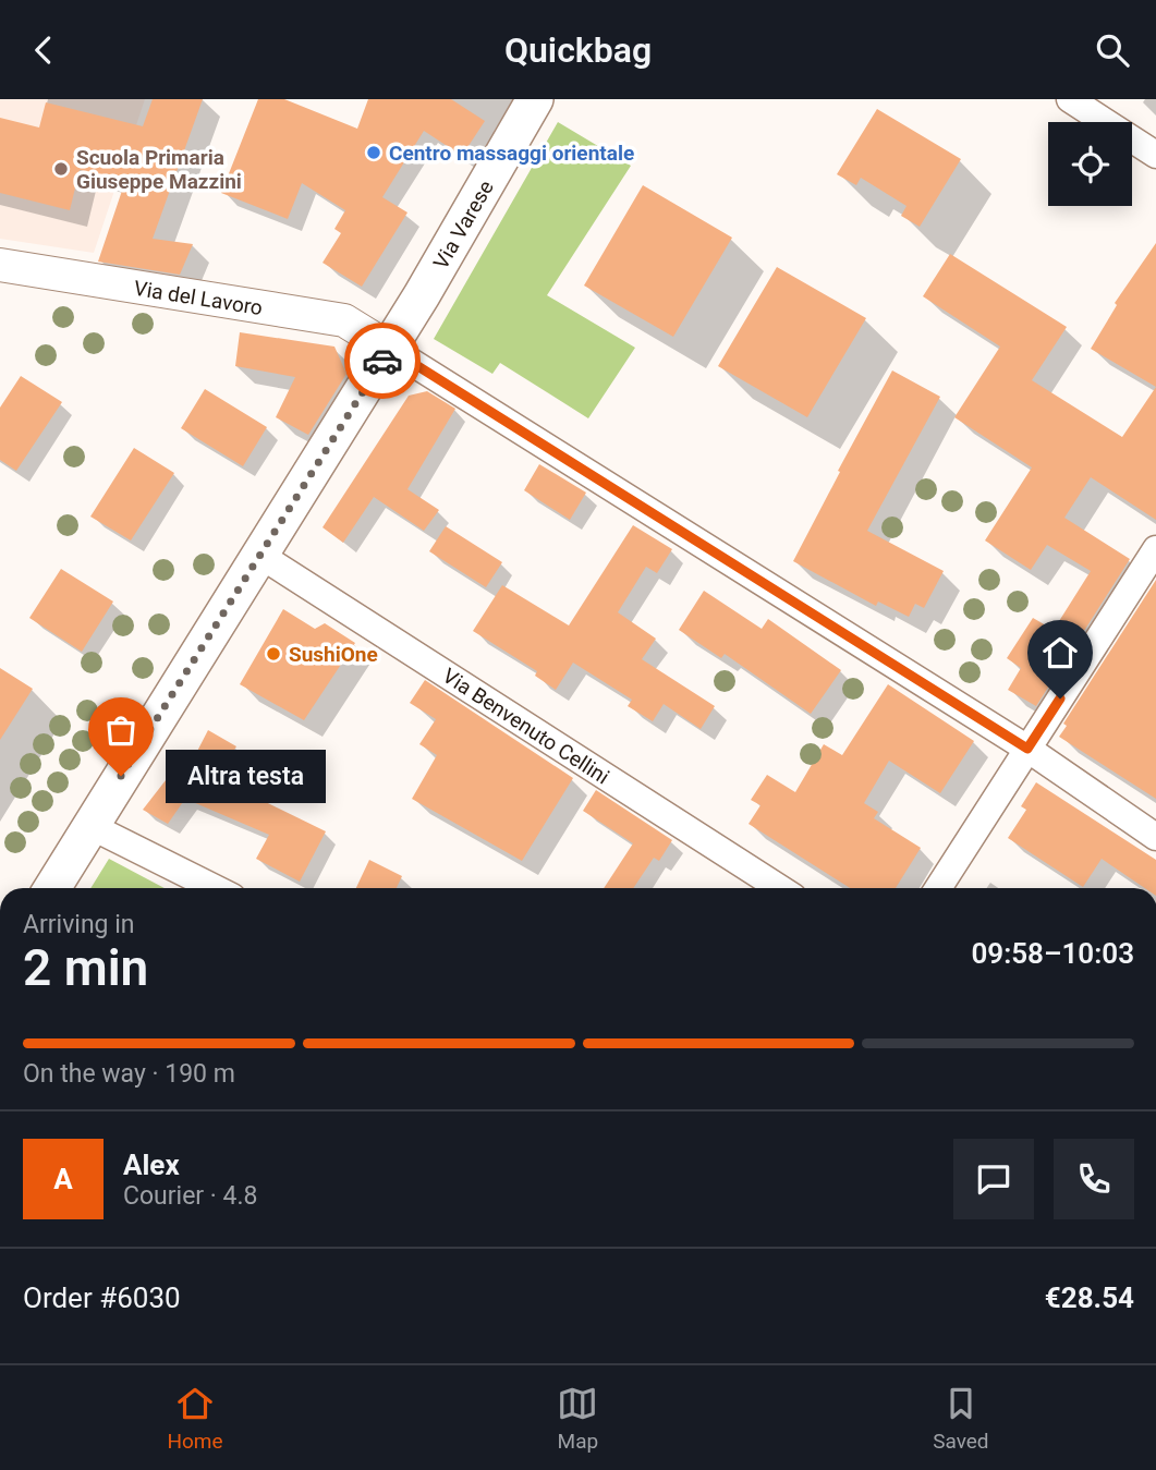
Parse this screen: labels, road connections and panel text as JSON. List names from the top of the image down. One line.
{"streets":{"main road":["Via Varese"],"street":["Via del Lavoro","Via Benvenuto Cellini"]},"crossings":[["Via Varese","Via del Lavoro"],["Via Varese","Via Benvenuto Cellini"]],"places":["Centro massaggi orientale","Scuola Primaria Giuseppe Mazzini","SushiOne","Altra testa"],"page":{"header":"Quickbag","bubble":"Altra testa","heading":["2 min","Arriving in","09:58–10:03"],"panel":["Alex","Courier · 4.8","Order #6030","€28.54"],"bar":"On the way · 190 m","round":"A","tabs":["Home","Map","Saved"]}}
